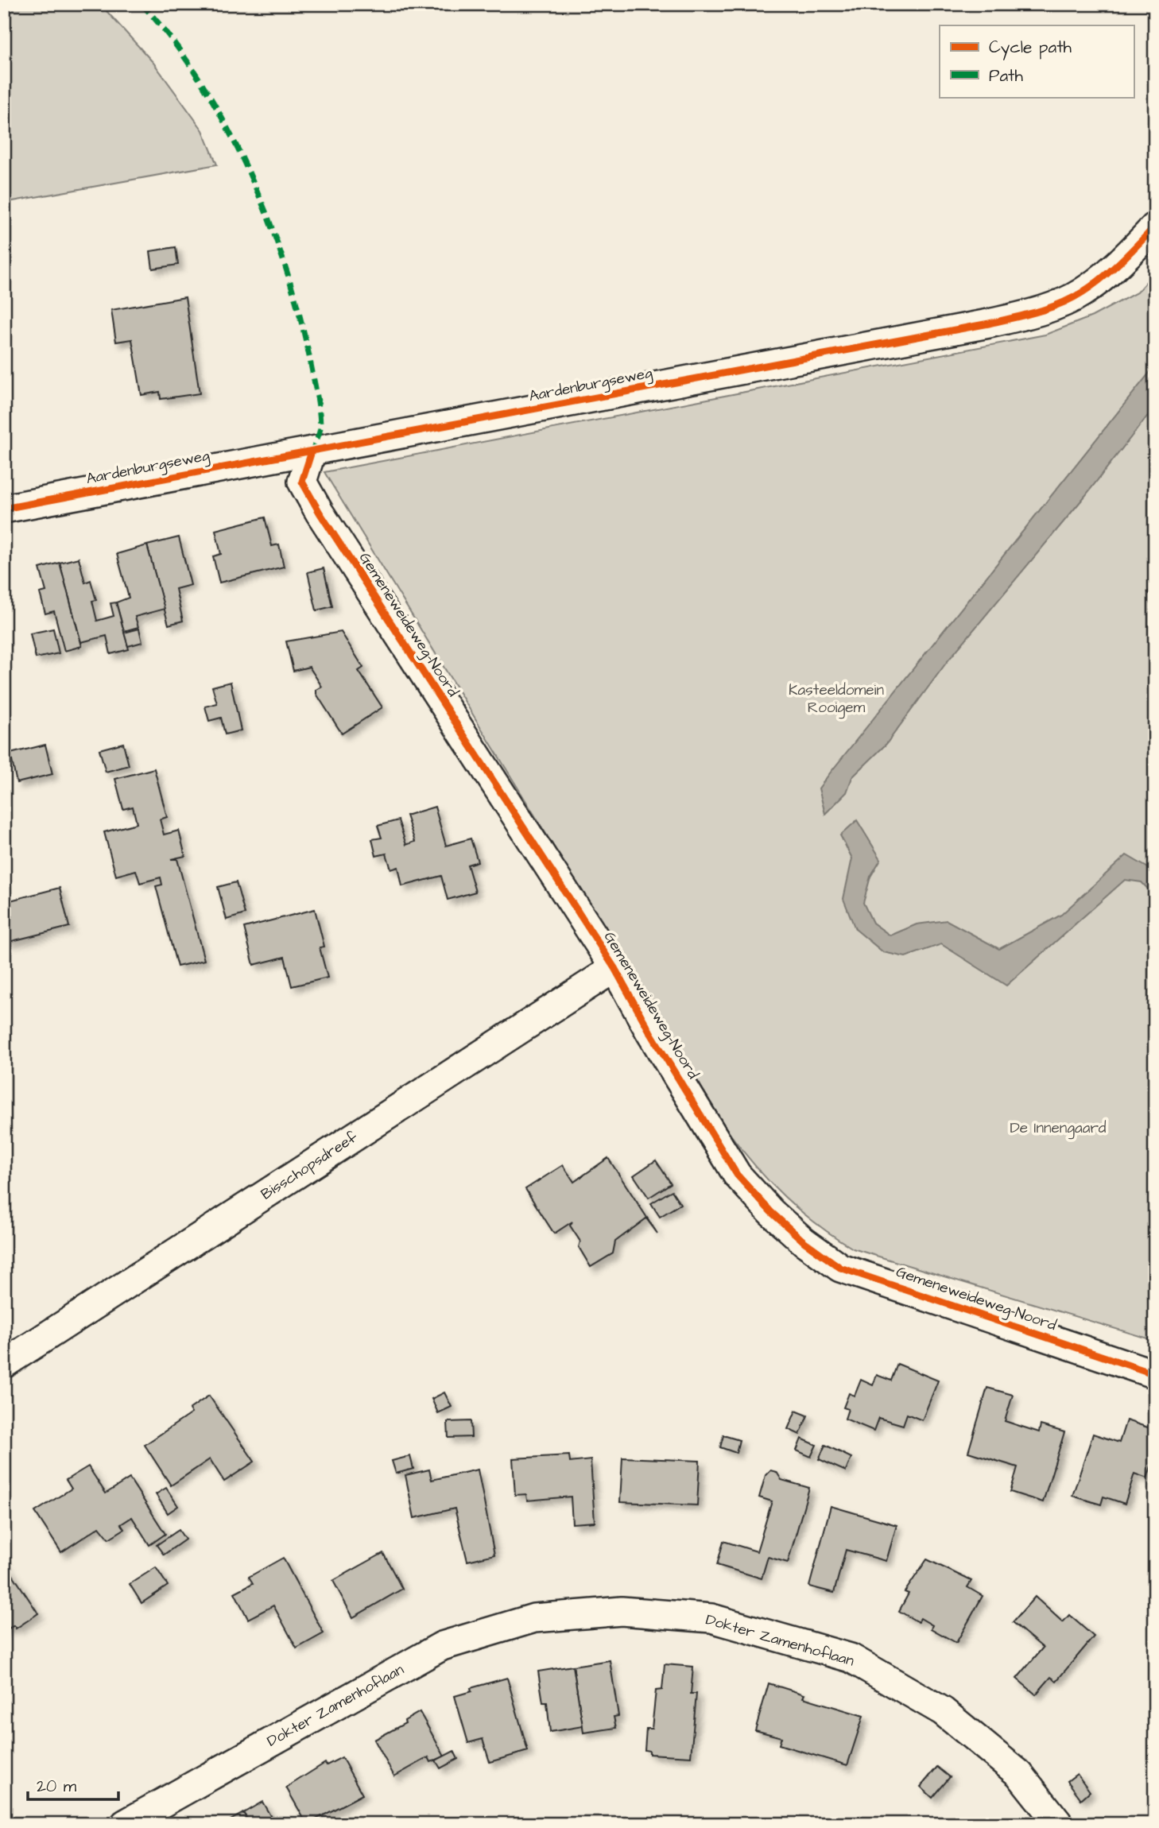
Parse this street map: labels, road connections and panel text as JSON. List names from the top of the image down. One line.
{"streets":{"street":["Aardenburgseweg","Gemeneweideweg-Noord","Bisschopsdreef","Dokter Zamenhoflaan"]},"crossings":[["Aardenburgseweg","Gemeneweideweg-Noord"],["Gemeneweideweg-Noord","Bisschopsdreef"]],"parks":["Kasteeldomein Rooigem","De Innengaard"],"legend":["Cycle path","Path"],"scale_bar":"20 m"}
